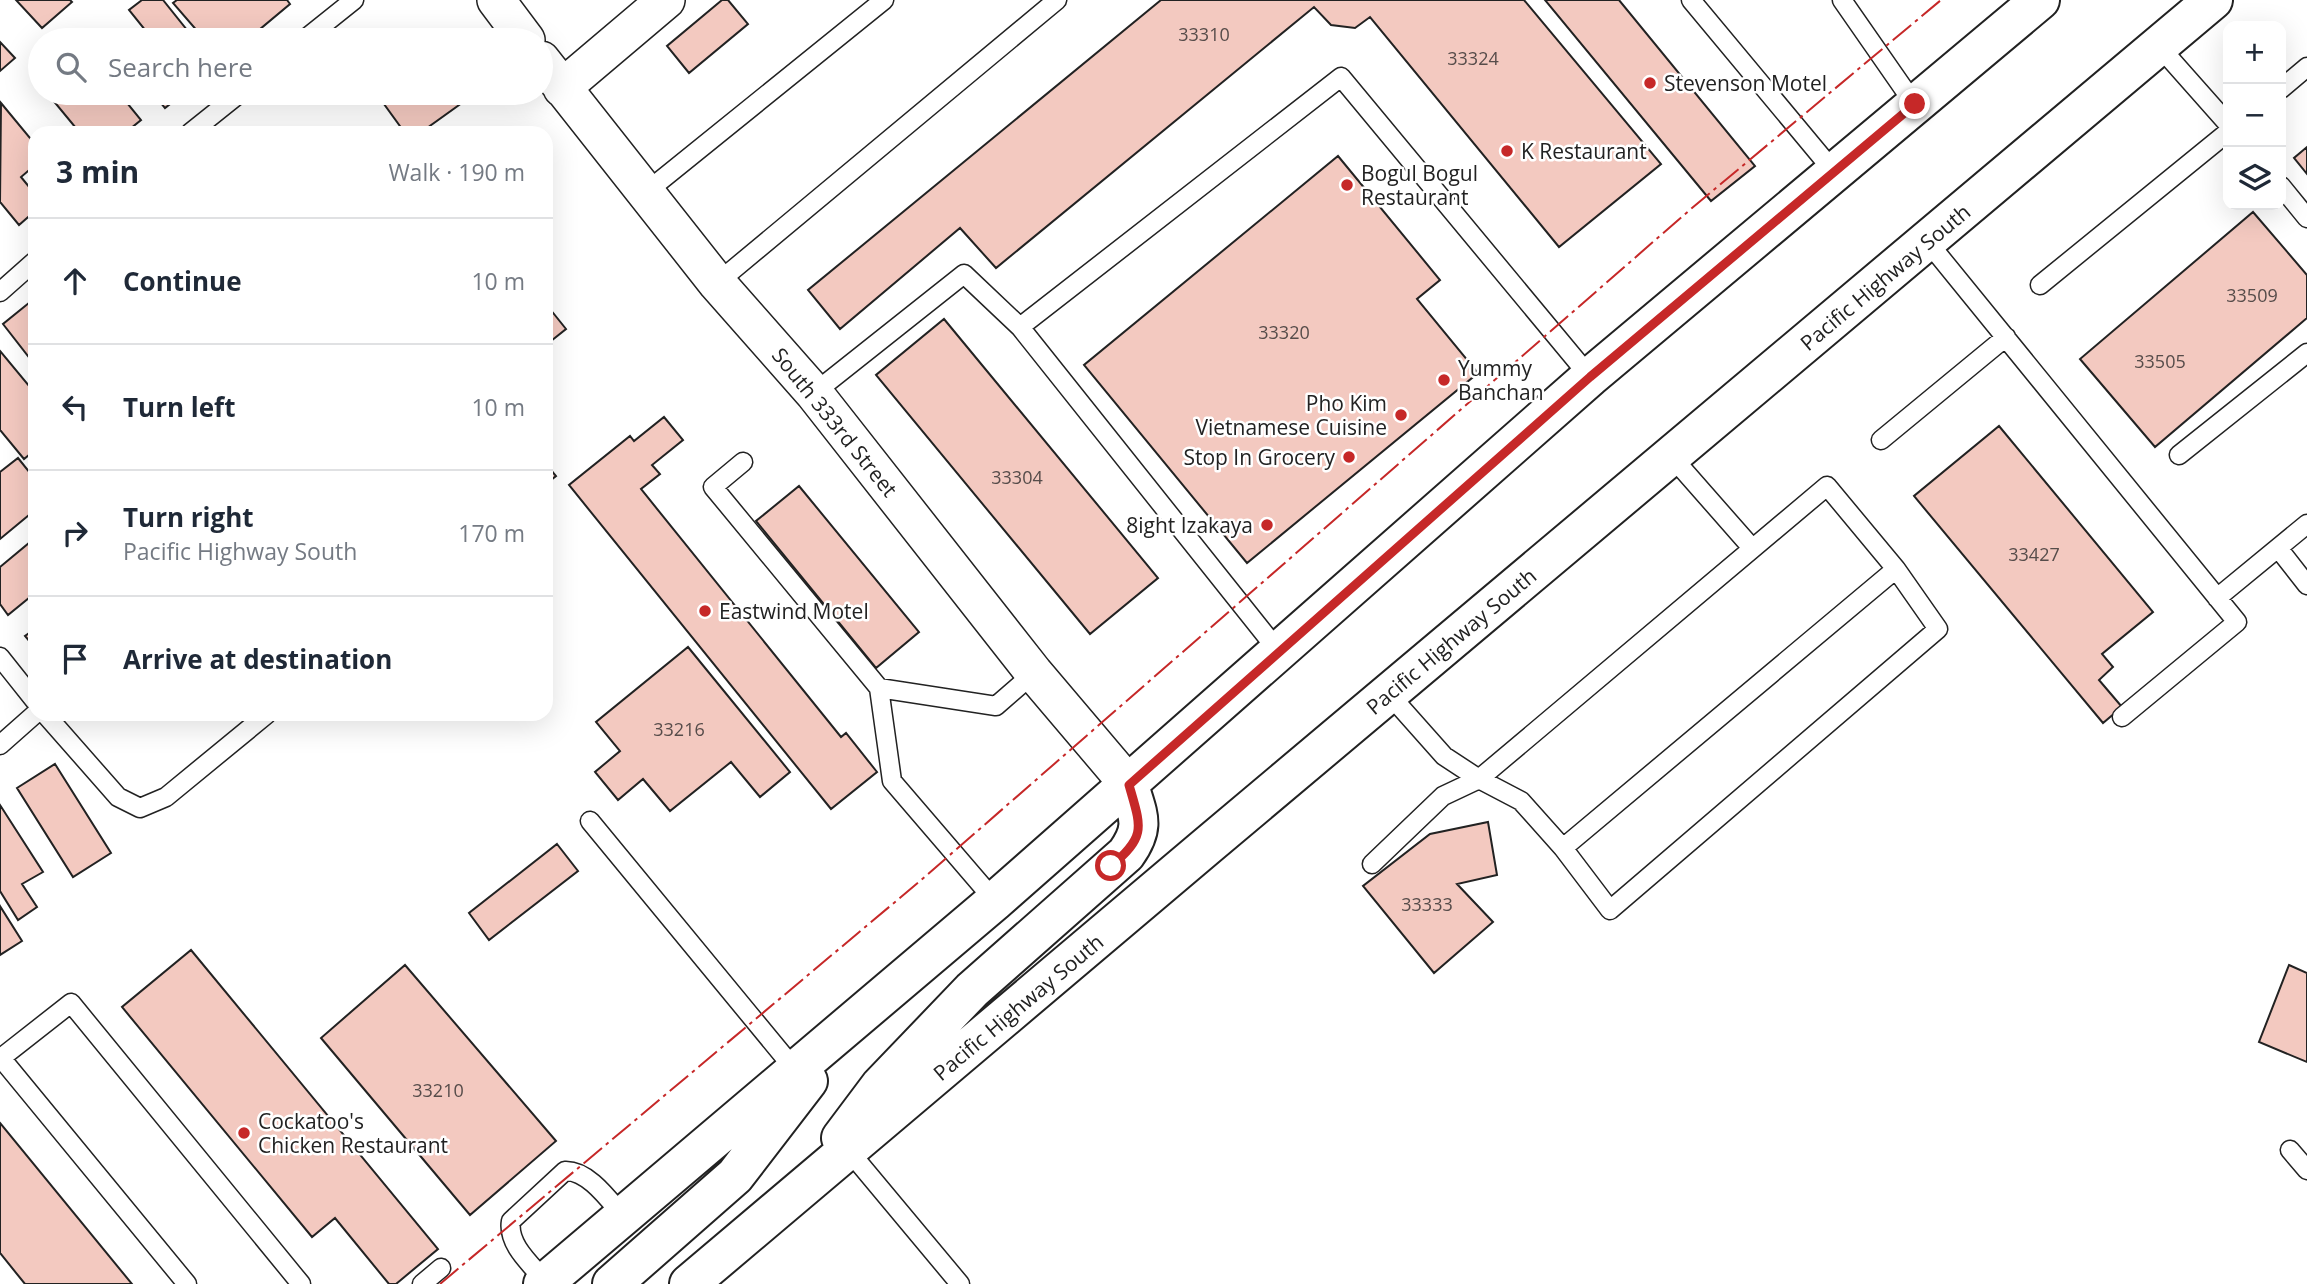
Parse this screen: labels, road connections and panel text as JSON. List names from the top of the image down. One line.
{"streets":{"main road":["Pacific Highway South"],"street":["South 333rd Street"]},"places":["Stevenson Motel","K Restaurant","Bogul Bogul Restaurant","Yummy Banchan","Pho Kim Vietnamese Cuisine","Stop In Grocery","8ight Izakaya","Eastwind Motel","Cockatoo's Chicken Restaurant"],"house_numbers":["33310","33324","33509","33320","33505","33304","33427","33216","33333","33210"],"page":{"map_buttons":["+","−"],"search":"Search here","heading":["3 min","Walk · 190 m"],"list":[["Continue","10 m"],["Turn left","10 m"],["Turn right","Pacific Highway South","170 m"],"Arrive at destination"]}}
